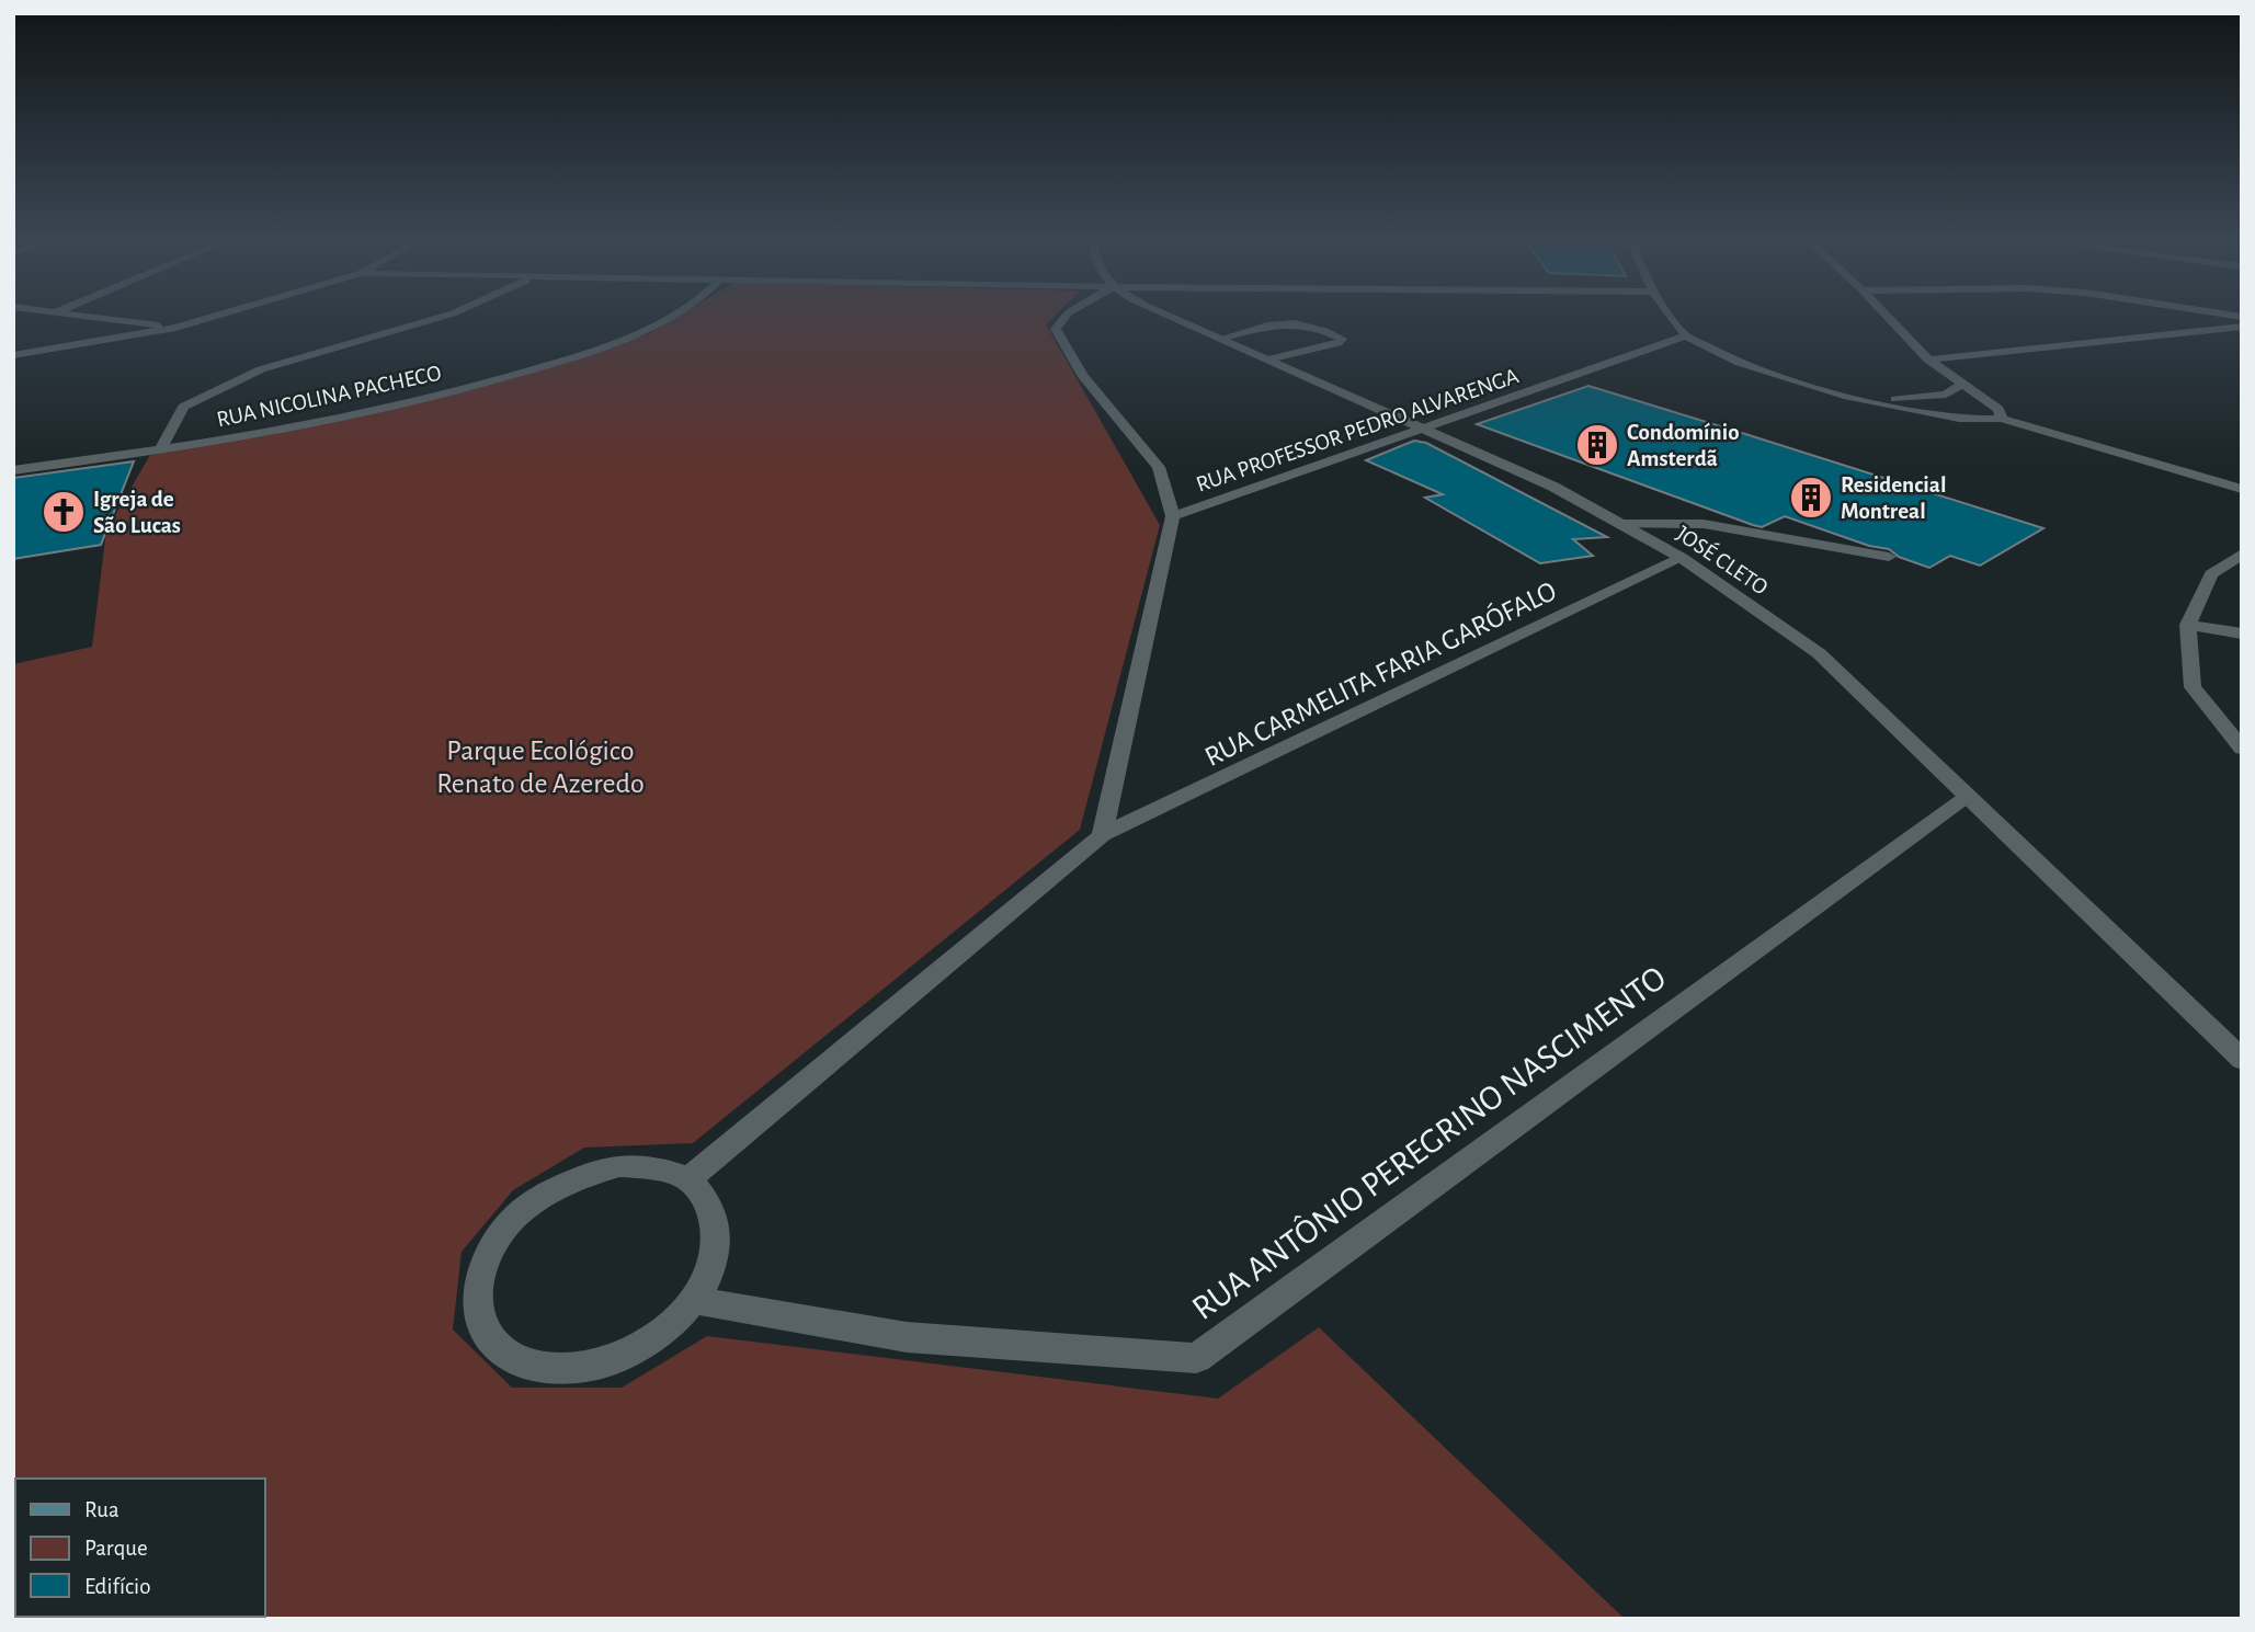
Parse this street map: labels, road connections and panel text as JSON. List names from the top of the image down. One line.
{"streets":{"street":["RUA NICOLINA PACHECO","RUA PROFESSOR PEDRO ALVARENGA","JOSÉ CLETO","RUA CARMELITA FARIA GARÓFALO","RUA ANTÔNIO PEREGRINO NASCIMENTO"]},"crossings":[["RUA PROFESSOR PEDRO ALVARENGA","JOSÉ CLETO"],["JOSÉ CLETO","RUA CARMELITA FARIA GARÓFALO"],["JOSÉ CLETO","RUA ANTÔNIO PEREGRINO NASCIMENTO"]],"parks":["Parque Ecológico Renato de Azeredo"],"places":{"building":["Condomínio Amsterdã","Residencial Montreal"],"church":["Igreja de São Lucas"]},"legend":["Rua","Parque","Edifício"]}
